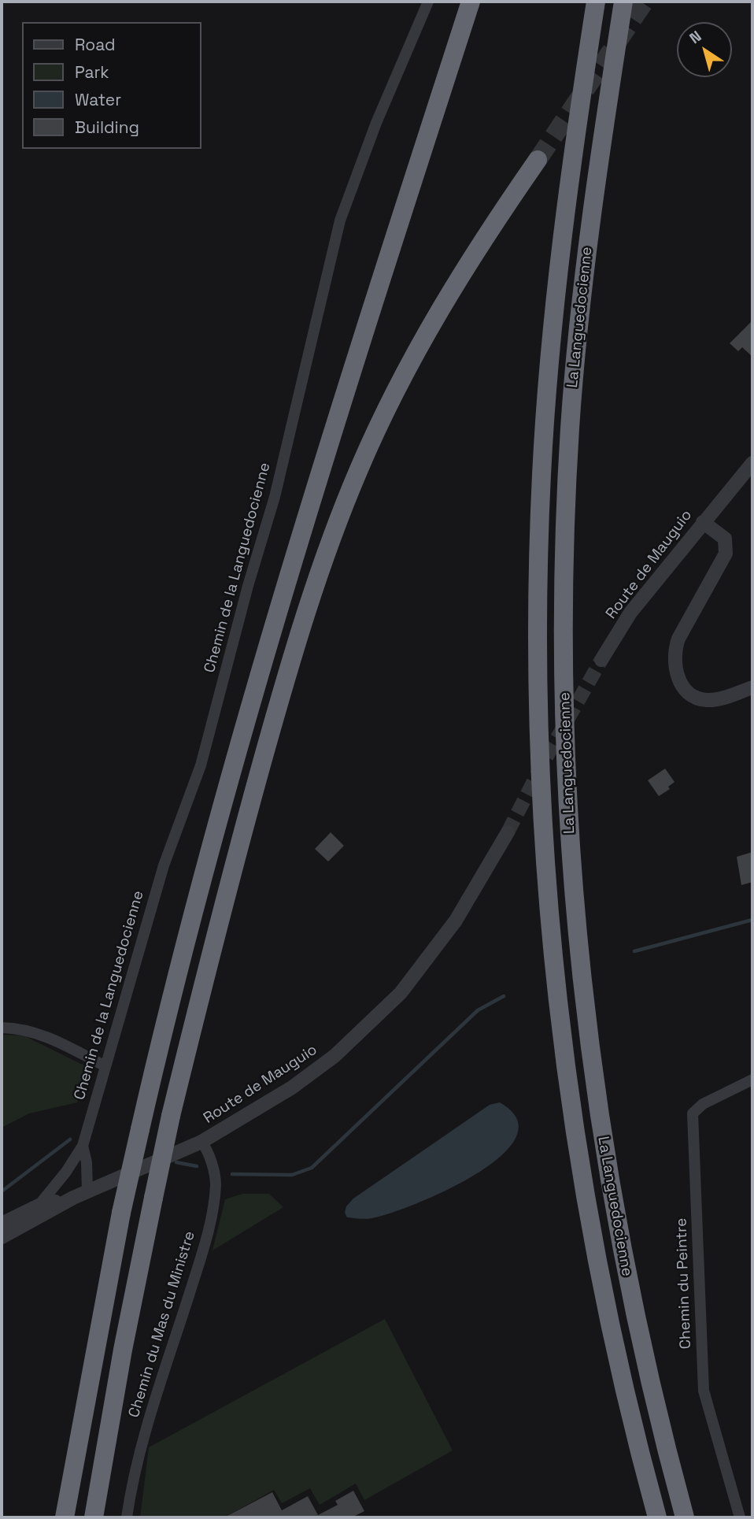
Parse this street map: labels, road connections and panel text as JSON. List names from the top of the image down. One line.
{"streets":{"highway":["La Languedocienne"],"street":["Route de Mauguio","Chemin de la Languedocienne","Chemin du Peintre","Chemin du Mas du Ministre"]},"crossings":[["Route de Mauguio","Chemin de la Languedocienne"],["Route de Mauguio","Chemin du Mas du Ministre"]],"legend":["Road","Park","Water","Building"],"north":"top left"}
